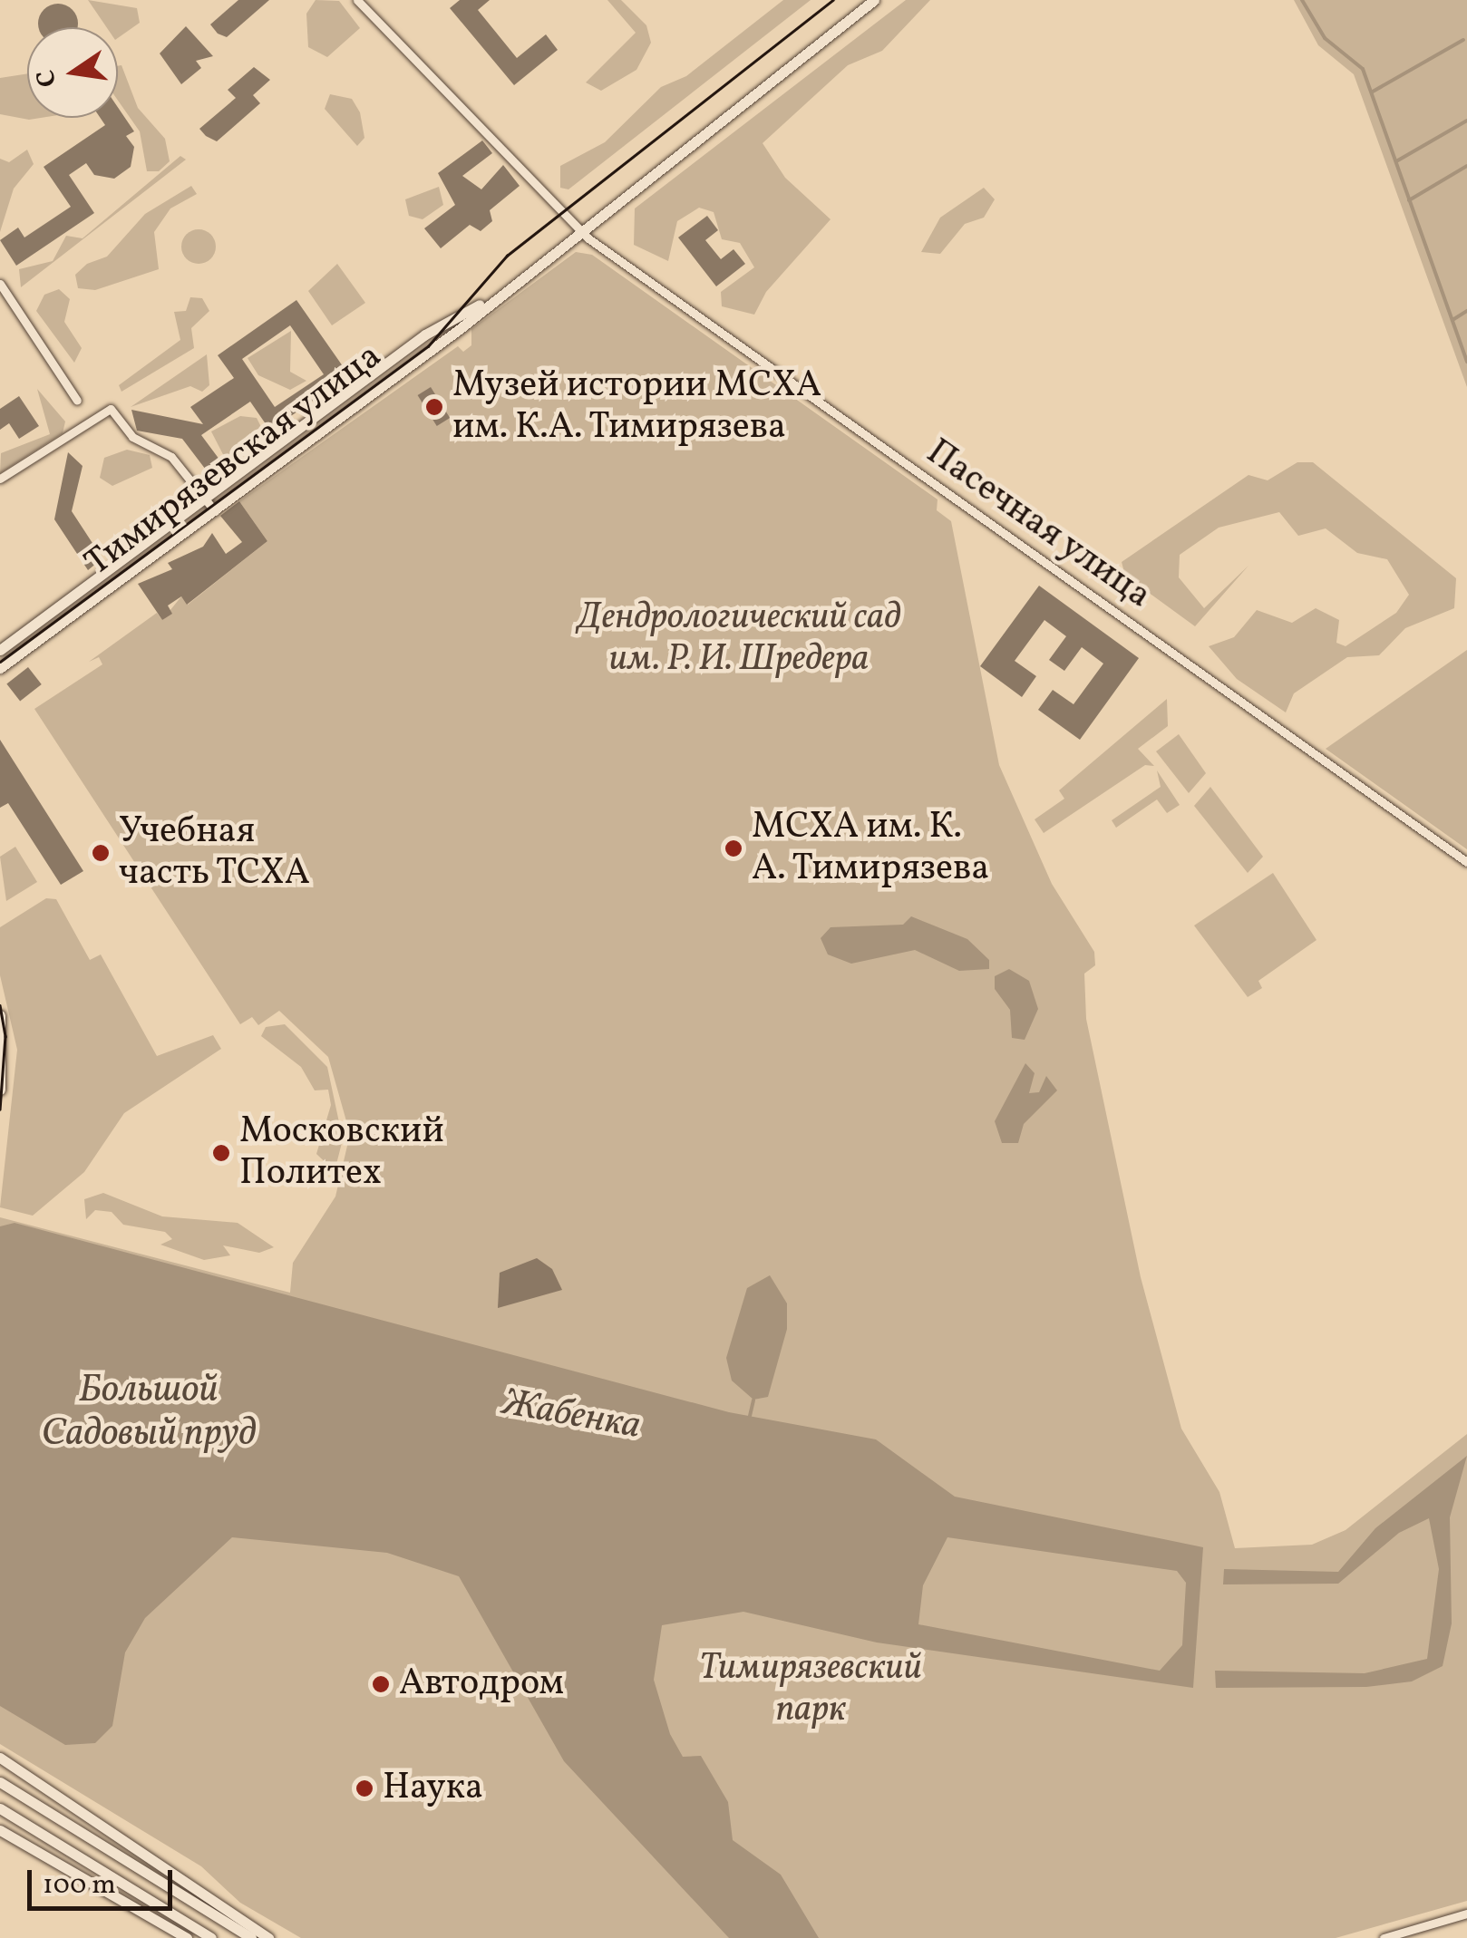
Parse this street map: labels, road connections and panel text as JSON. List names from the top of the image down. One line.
{"streets":{"main road":["Тимирязевская улица"],"street":["Пасечная улица"]},"crossings":[["Тимирязевская улица","Пасечная улица"]],"water":["Большой Садовый пруд","Жабенка"],"parks":["Дендрологический сад им. Р. И. Шредера","Тимирязевский парк"],"places":["Музей истории МСХА им. К.А. Тимирязева","МСХА им. К. А. Тимирязева","Учебная часть ТСХА","Московский Политех","Автодром","Наука"],"scale_bar":"100 m","north":"left"}
